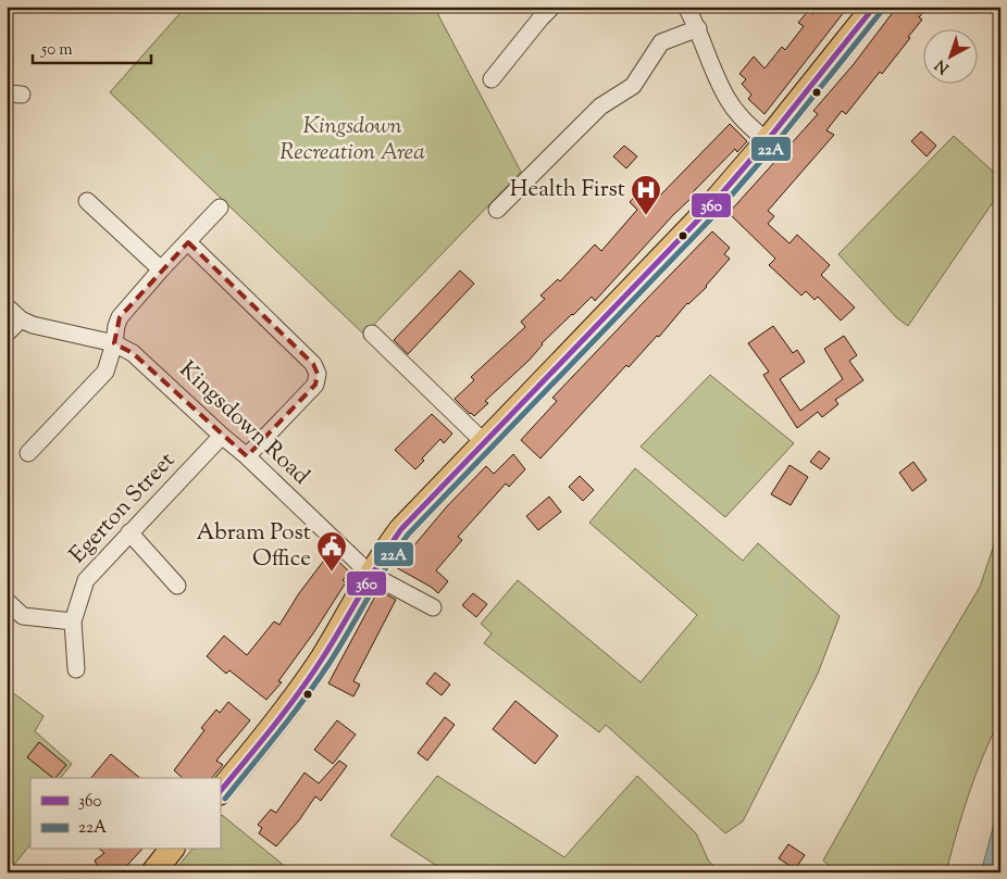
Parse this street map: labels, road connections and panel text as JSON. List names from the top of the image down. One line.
{"streets":{"street":["Kingsdown Road","Egerton Street"]},"crossings":[["Kingsdown Road","Egerton Street"]],"parks":["Kingsdown Recreation Area"],"places":{"hospital":["Health First"],"public building":["Abram Post Office"]},"lines":["transit line 360","transit line 22A"],"legend":["360","22A"],"scale_bar":"50 m","north":"bottom left"}
